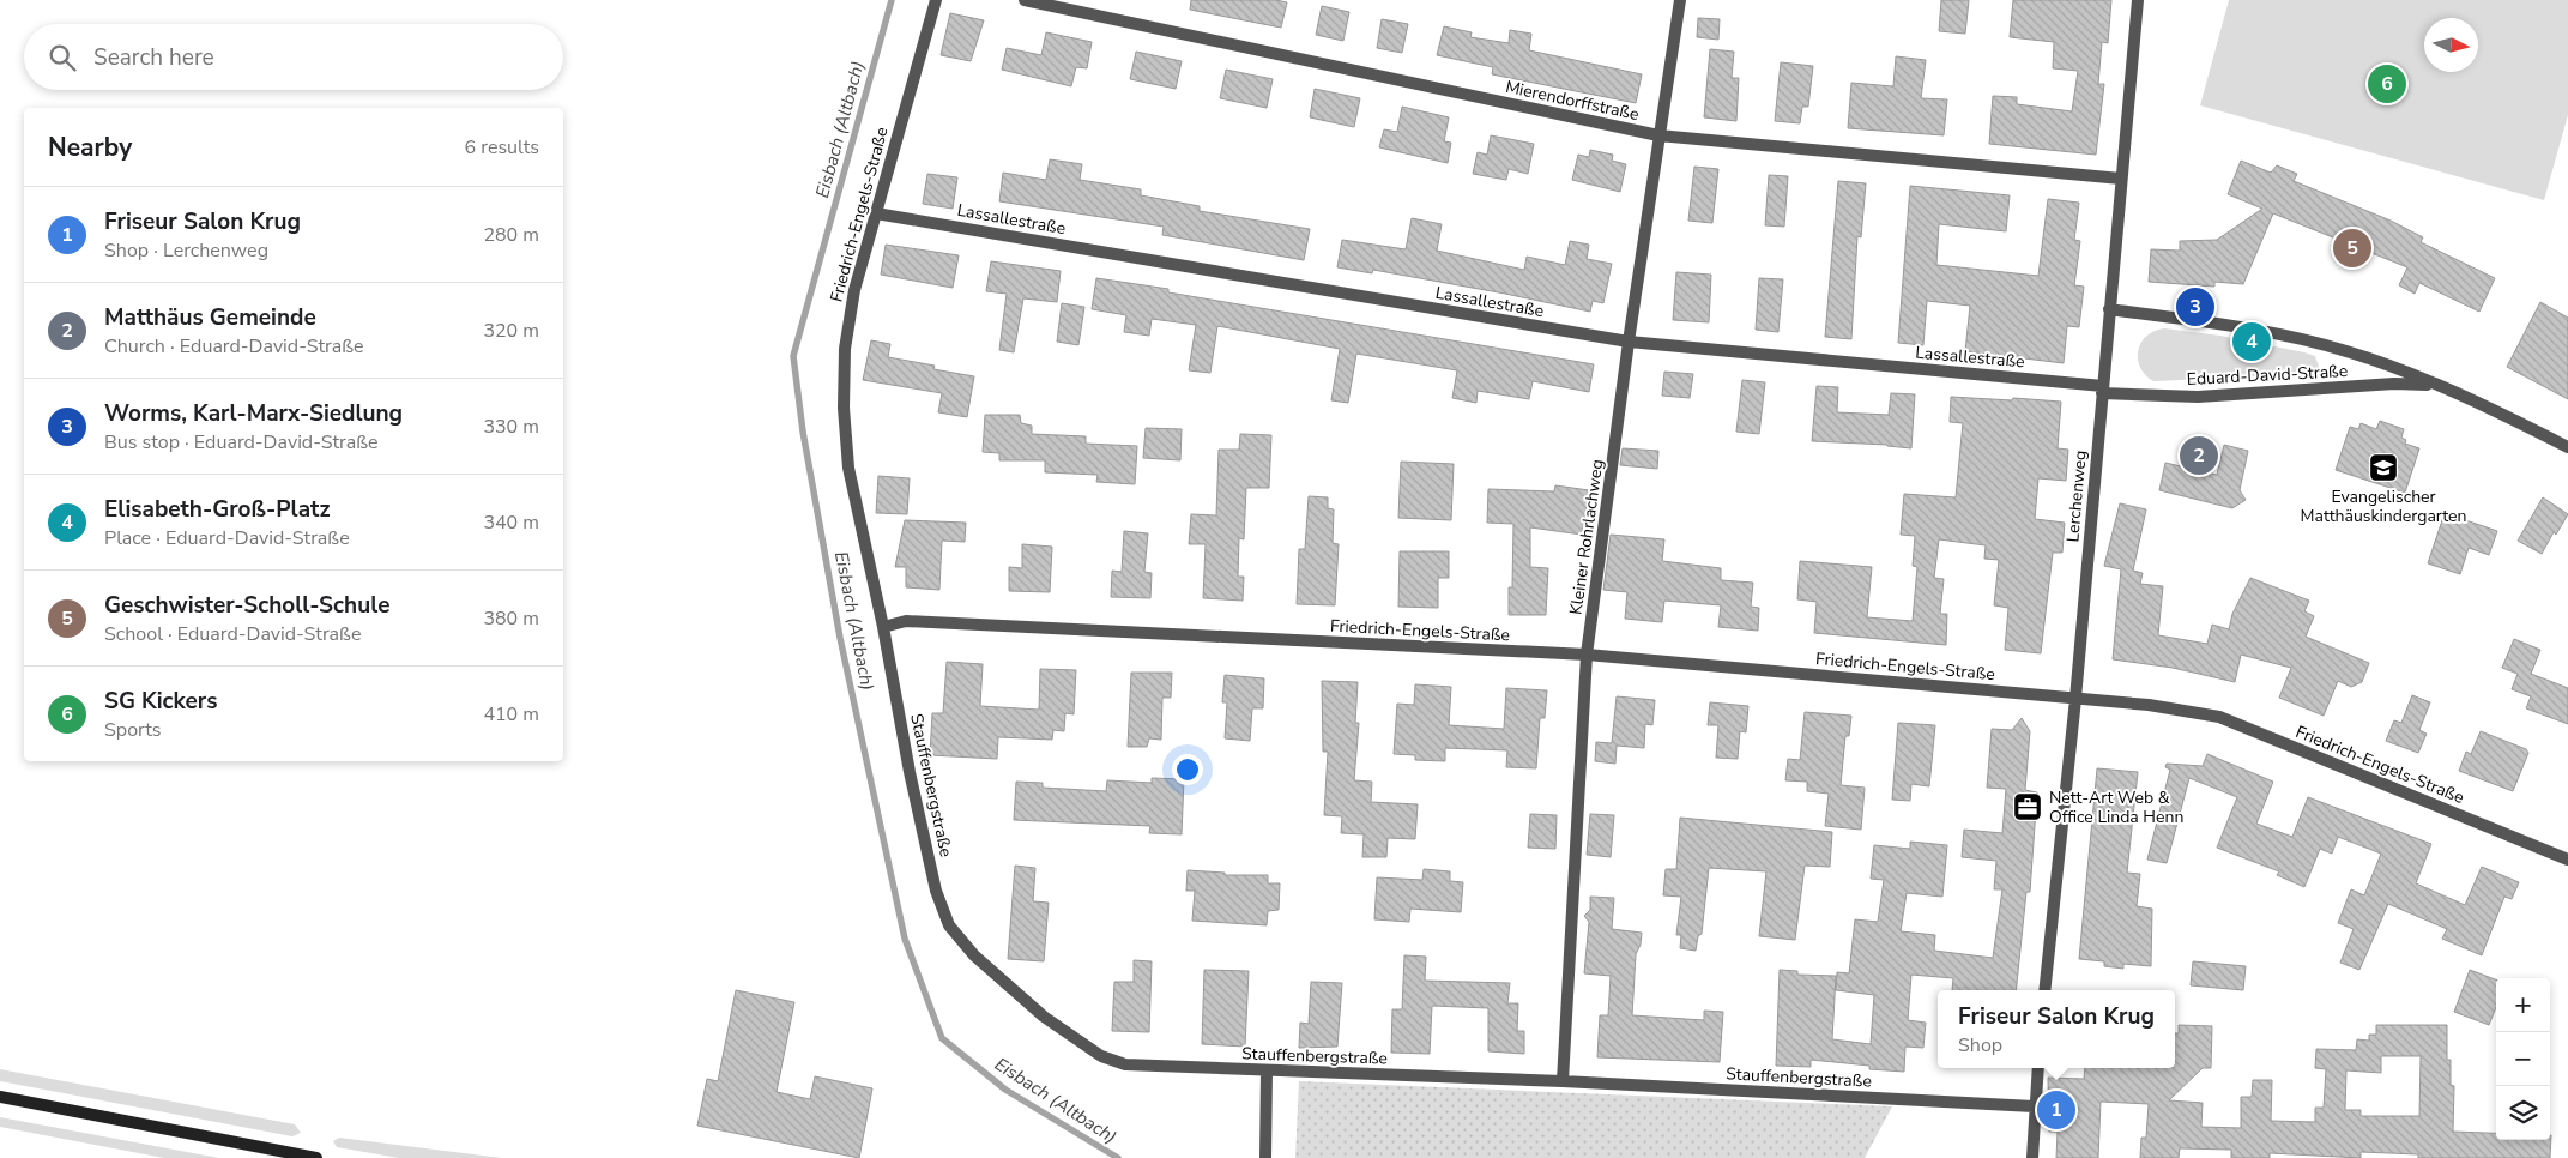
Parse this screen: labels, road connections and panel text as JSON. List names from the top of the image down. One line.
{"streets":{"street":["Mierendorffstraße","Friedrich-Engels-Straße","Lassallestraße","Eduard-David-Straße","Lerchenweg","Kleiner Rohrlachweg","Stauffenbergstraße"]},"crossings":[["Mierendorffstraße","Lerchenweg"],["Mierendorffstraße","Kleiner Rohrlachweg"],["Friedrich-Engels-Straße","Lassallestraße"],["Friedrich-Engels-Straße","Lerchenweg"],["Friedrich-Engels-Straße","Kleiner Rohrlachweg"],["Friedrich-Engels-Straße","Stauffenbergstraße"],["Lassallestraße","Eduard-David-Straße"],["Lassallestraße","Lerchenweg"],["Lassallestraße","Kleiner Rohrlachweg"],["Eduard-David-Straße","Lerchenweg"],["Kleiner Rohrlachweg","Stauffenbergstraße"]],"water":["Eisbach (Altbach)"],"places":{"school or university":["Evangelischer Matthäuskindergarten"],"office":["Nett-Art Web & Office Linda Henn"]},"north":"right","page":{"search":"Search here","pins":["6","5","3","4","2","1"],"heading":["Nearby","6 results"],"list":[{"mark":"1","name":"Friseur Salon Krug","note":"Shop · Lerchenweg","value":"280 m"},{"mark":"2","name":"Matthäus Gemeinde","note":"Church · Eduard-David-Straße","value":"320 m"},{"mark":"3","name":"Worms, Karl-Marx-Siedlung","note":"Bus stop · Eduard-David-Straße","value":"330 m"},{"mark":"4","name":"Elisabeth-Groß-Platz","note":"Place · Eduard-David-Straße","value":"340 m"},{"mark":"5","name":"Geschwister-Scholl-Schule","note":"School · Eduard-David-Straße","value":"380 m"},{"mark":"6","name":"SG Kickers","note":"Sports","value":"410 m"}],"map_buttons":["+","−"],"popup":["Friseur Salon Krug","Shop"]}}
